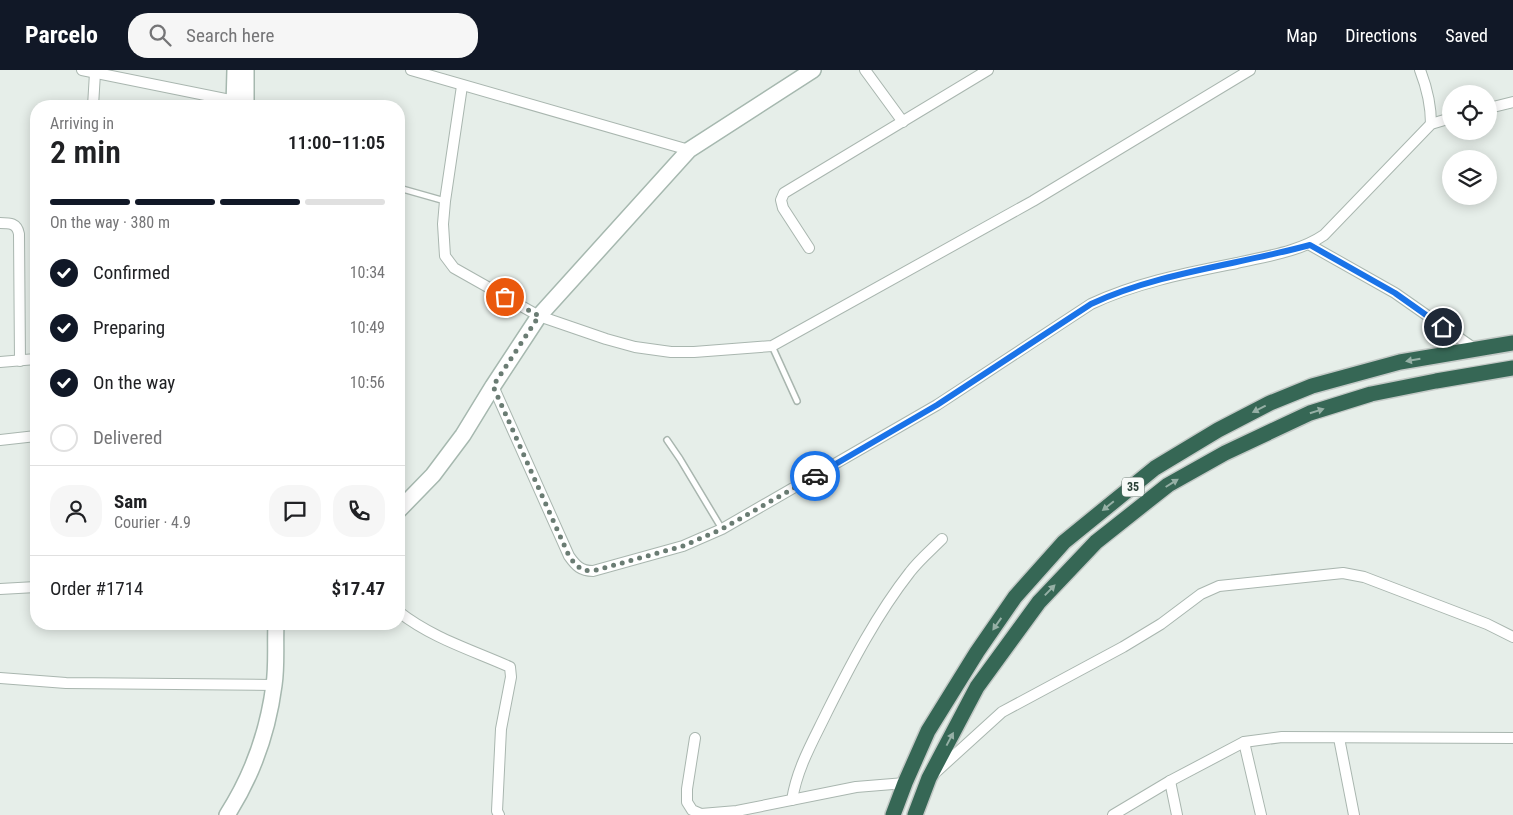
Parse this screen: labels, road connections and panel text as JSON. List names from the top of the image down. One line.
{"streets":{"highway":["35"]},"page":{"header":"Parcelo","search":"Search here","nav":["Map","Directions","Saved"],"heading":["2 min","Arriving in","11:00–11:05"],"panel":["Sam","Courier · 4.9","Order #1714","$17.47"],"bar":"On the way · 380 m","list":[["Confirmed","10:34"],["Preparing","10:49"],["On the way","10:56"],"Delivered"]}}
